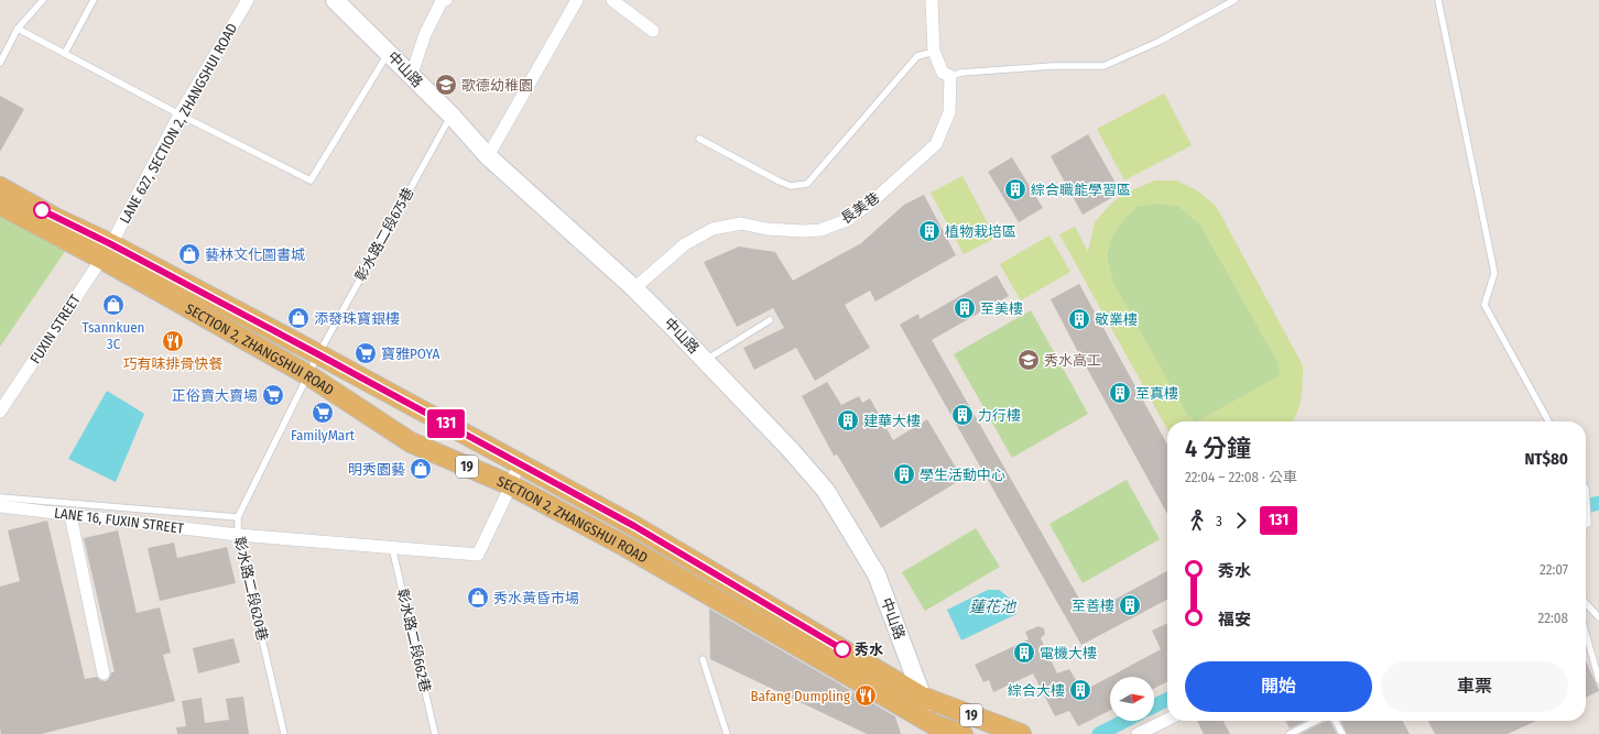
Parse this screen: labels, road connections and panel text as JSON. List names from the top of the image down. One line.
{"streets":{"main road":["SECTION 2, ZHANGSHUI ROAD","19"],"street":["中山路","LANE 627, SECTION 2, ZHANGSHUI ROAD","長美巷","FUXIN STREET","LANE 16, FUXIN STREET"],"lane":["彰水路二段675巷","彰水路二段620巷","彰水路二段662巷"]},"crossings":[["中山路","長美巷"],["中山路","彰水路二段675巷"],["中山路","SECTION 2, ZHANGSHUI ROAD"],["中山路","19"],["LANE 627, SECTION 2, ZHANGSHUI ROAD","FUXIN STREET"],["LANE 627, SECTION 2, ZHANGSHUI ROAD","SECTION 2, ZHANGSHUI ROAD"],["彰水路二段675巷","SECTION 2, ZHANGSHUI ROAD"],["彰水路二段675巷","彰水路二段620巷"],["FUXIN STREET","SECTION 2, ZHANGSHUI ROAD"],["SECTION 2, ZHANGSHUI ROAD","19"],["SECTION 2, ZHANGSHUI ROAD","彰水路二段620巷"],["LANE 16, FUXIN STREET","彰水路二段620巷"]],"water":["蓮花池"],"places":{"school or university":["歌德幼稚園","秀水高工"],"building":["綜合職能學習區","植物栽培區","至美樓","敬業樓","至真樓","力行樓","建華大樓","學生活動中心","至善樓","電機大樓","綜合大樓"],"shop":["藝林文化圖書城","Tsannkuen 3C","添發珠寶銀樓","明秀園藝","秀水黃昏市場"],"restaurant":["巧有味排骨快餐","Bafang Dumpling"],"supermarket":["寶雅POYA","正俗賣大賣場","FamilyMart"],"other":["秀水"]},"lines":["bus line 131"],"north":"right","page":{"on_map":"131","heading":["4 分鐘","22:04 – 22:08 · 公車","NT$80"],"legs":["3","131"],"list":[{"name":"秀水","value":"22:07"},{"name":"福安","value":"22:08"}],"buttons":["開始","車票"]}}
